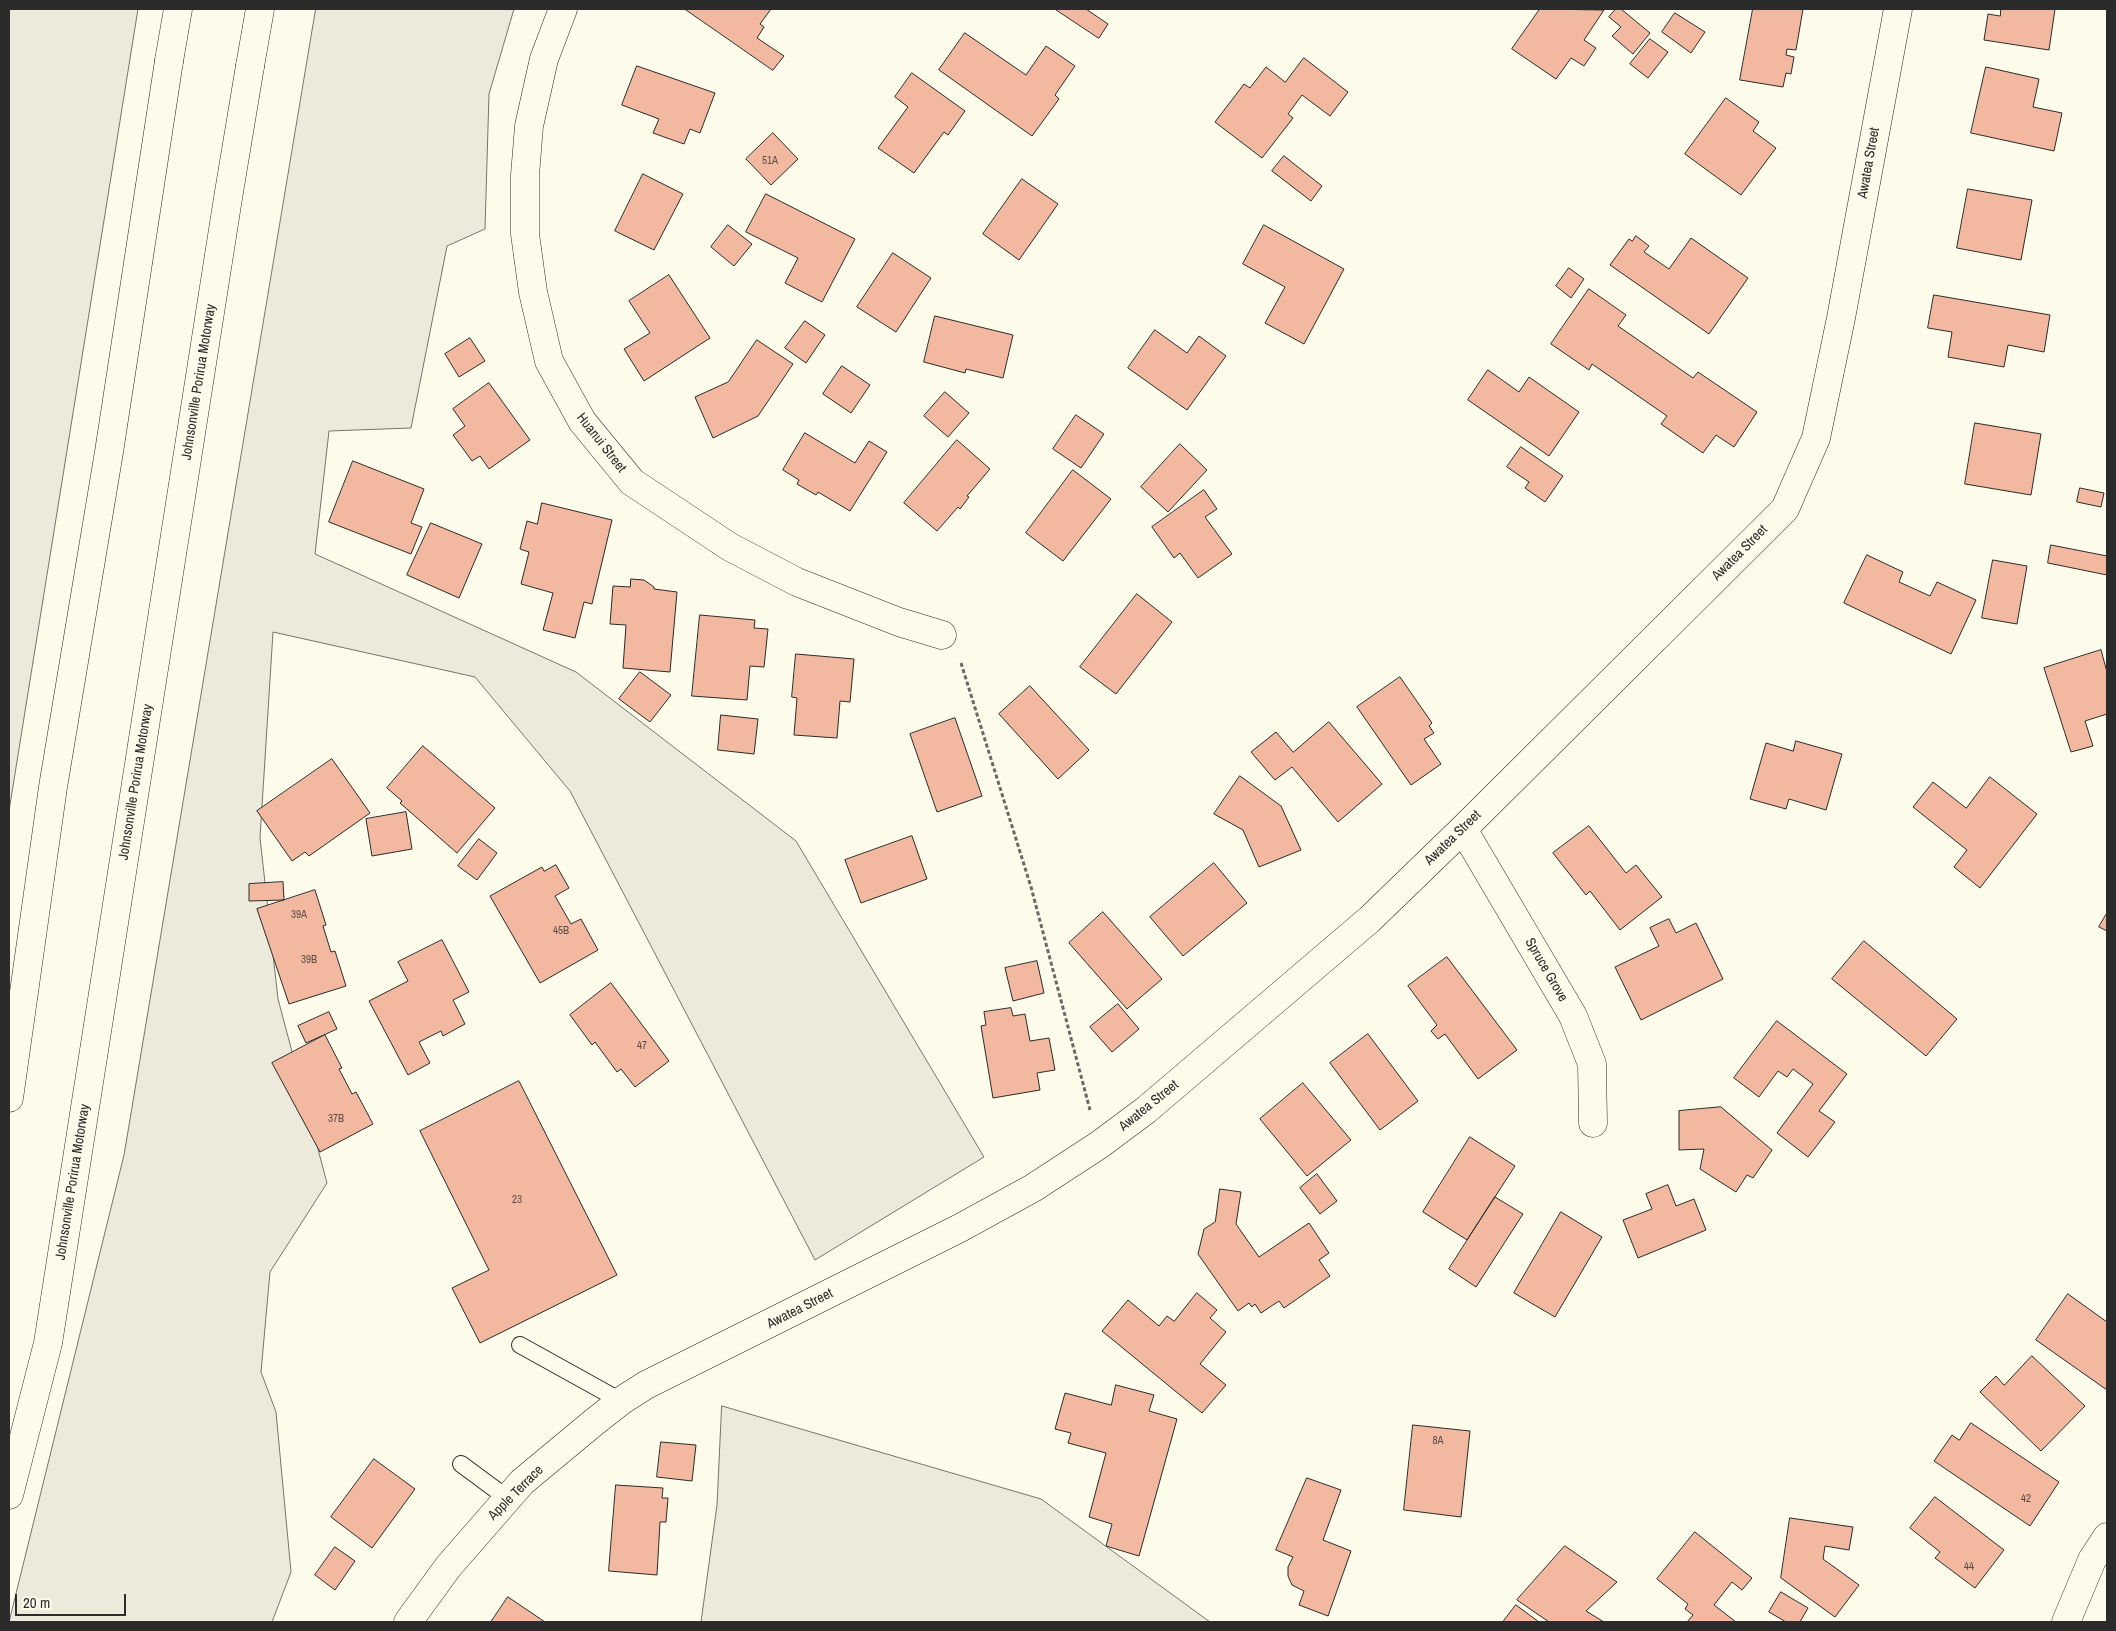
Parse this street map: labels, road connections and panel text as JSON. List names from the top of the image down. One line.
{"streets":{"main road":["Awatea Street","Johnsonville Porirua Motorway","Huanui Street","Spruce Grove","Apple Terrace"]},"crossings":[["Awatea Street","Spruce Grove"],["Awatea Street","Apple Terrace"]],"house_numbers":["51A","39A","45B","39B","47","37B","23","8A","42","44"],"scale_bar":"20 m"}
